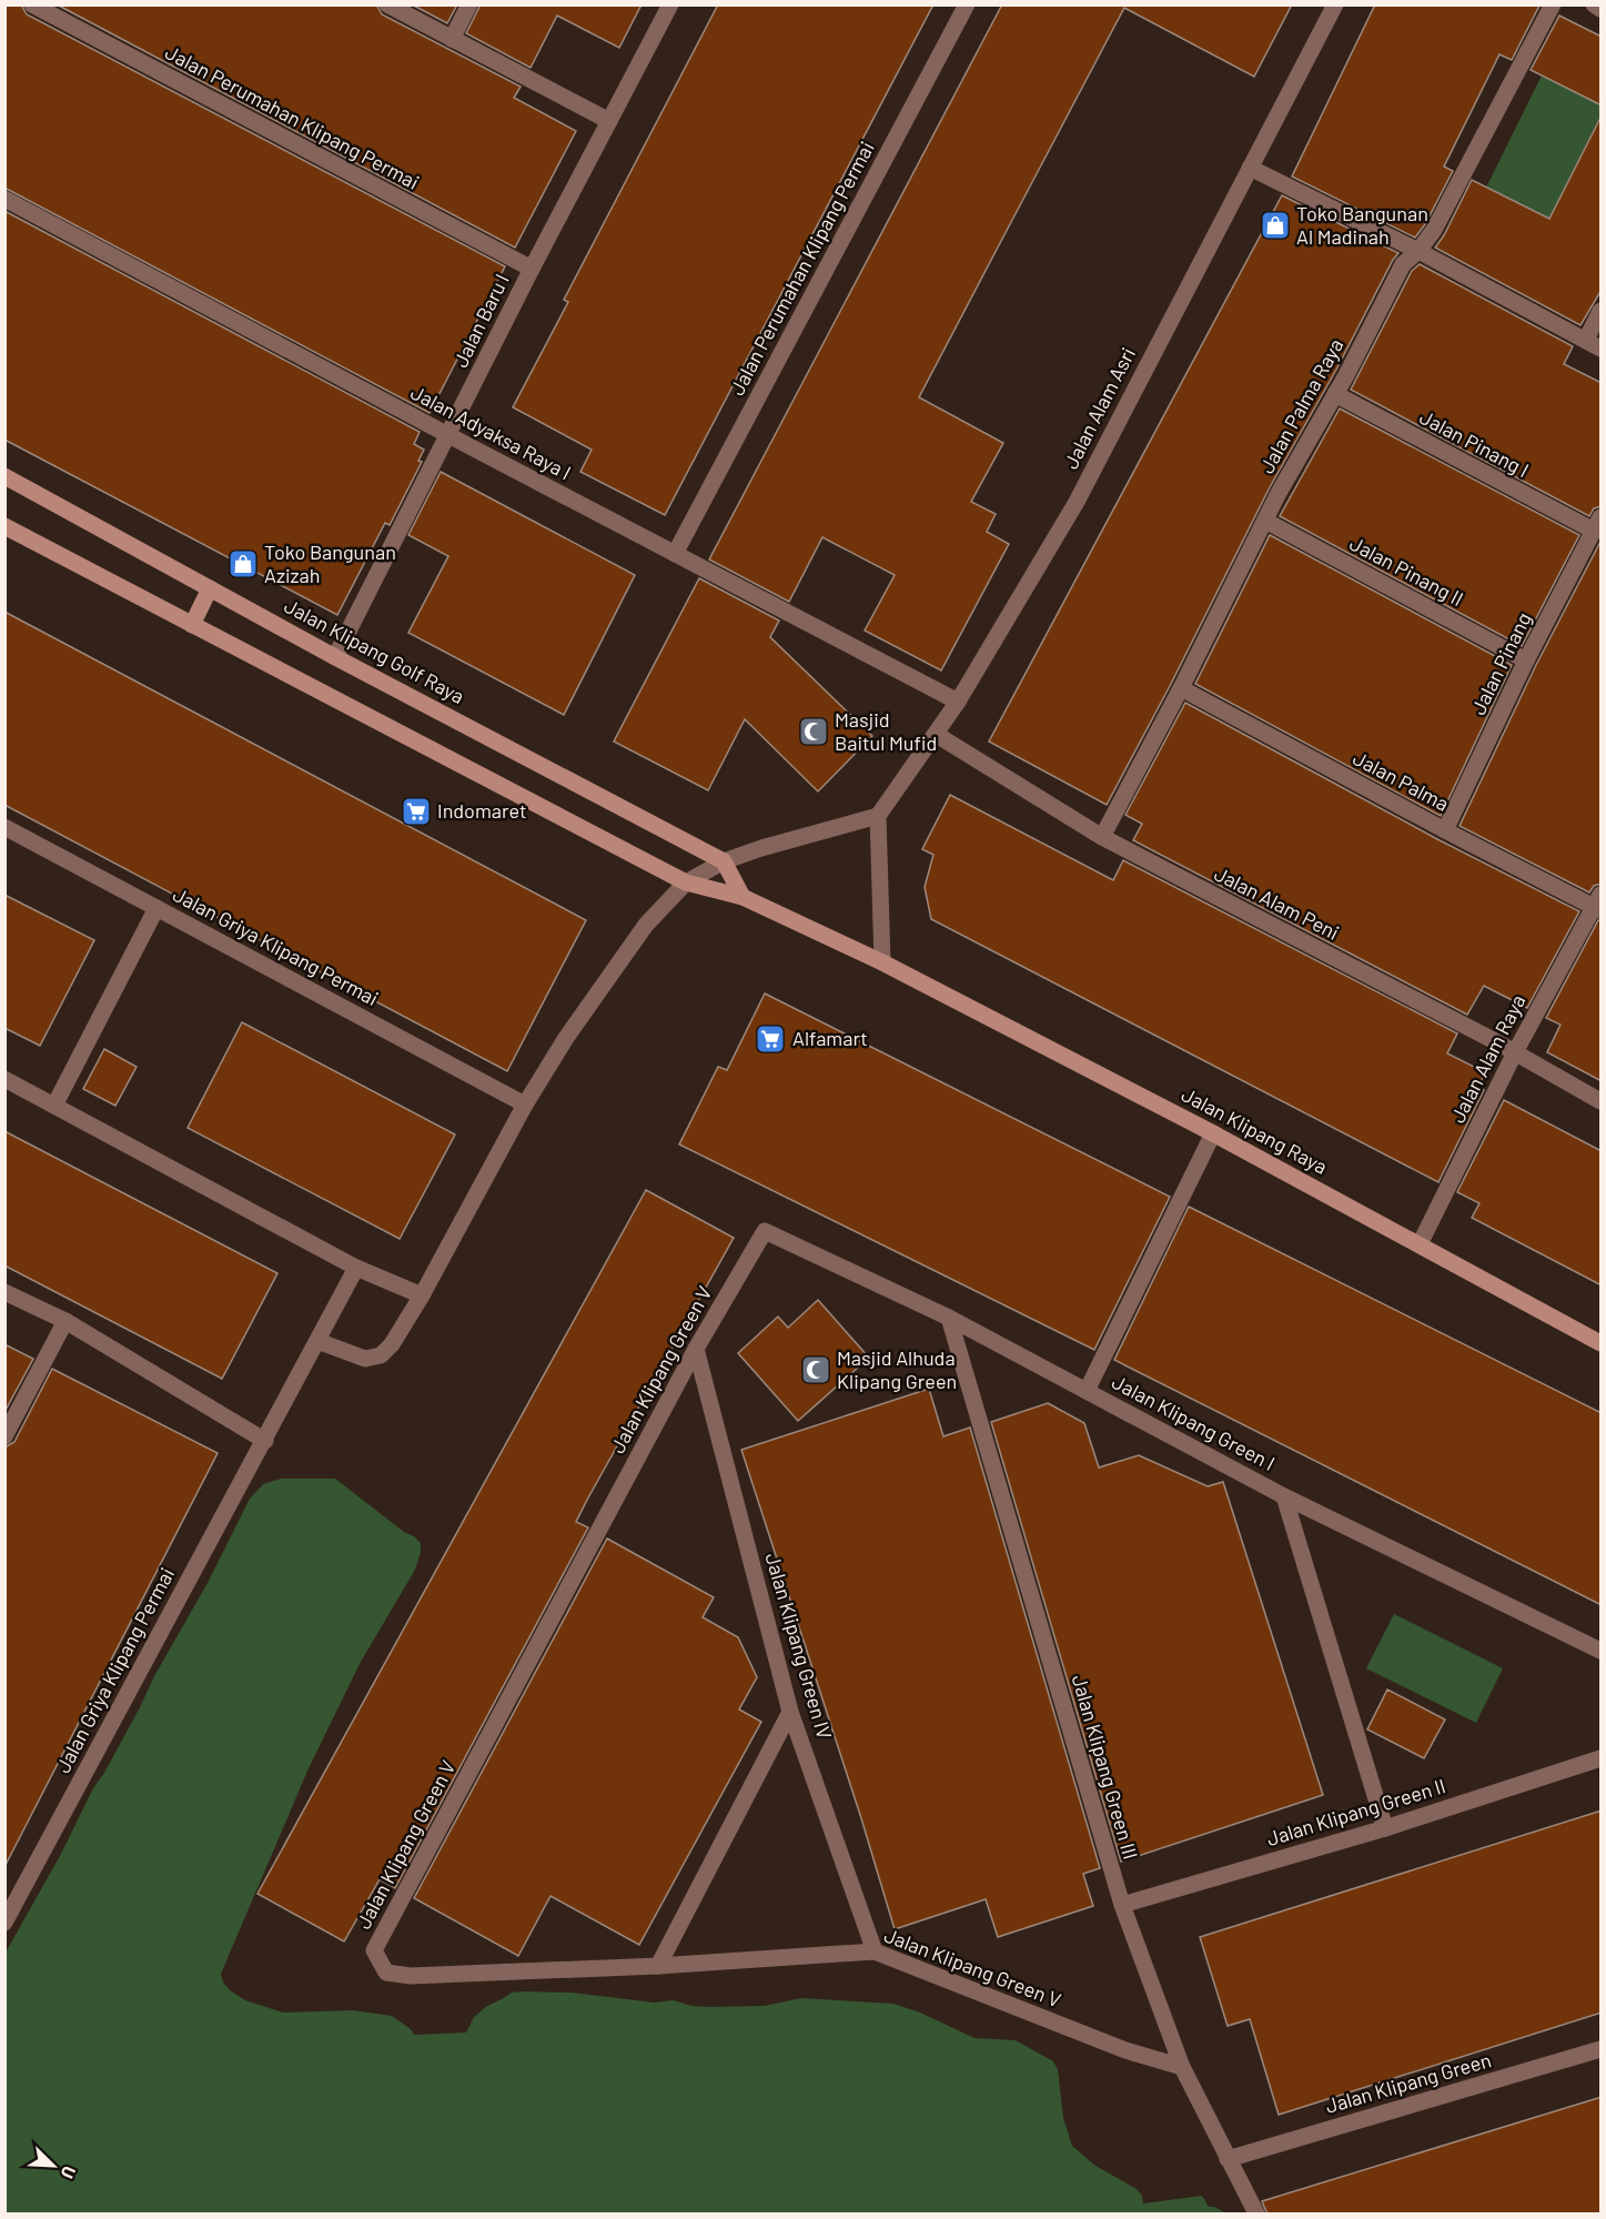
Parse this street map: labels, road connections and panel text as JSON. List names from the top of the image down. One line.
{"streets":{"main road":["Jalan Klipang Golf Raya","Jalan Klipang Raya"],"street":["Jalan Perumahan Klipang Permai","Jalan Baru I","Jalan Palma Raya","Jalan Alam Asri","Jalan Adyaksa Raya I","Jalan Pinang I","Jalan Pinang II","Jalan Pinang","Jalan Palma","Jalan Alam Peni","Jalan Griya Klipang Permai","Jalan Alam Raya","Jalan Klipang Green V","Jalan Klipang Green I","Jalan Klipang Green IV","Jalan Klipang Green III","Jalan Klipang Green II","Jalan Klipang Green"]},"crossings":[["Jalan Perumahan Klipang Permai","Jalan Baru I"],["Jalan Perumahan Klipang Permai","Jalan Adyaksa Raya I"],["Jalan Baru I","Jalan Adyaksa Raya I"],["Jalan Baru I","Jalan Klipang Golf Raya"],["Jalan Palma Raya","Jalan Pinang I"],["Jalan Palma Raya","Jalan Pinang II"],["Jalan Palma Raya","Jalan Palma"],["Jalan Palma Raya","Jalan Alam Peni"],["Jalan Alam Asri","Jalan Adyaksa Raya I"],["Jalan Alam Asri","Jalan Alam Peni"],["Jalan Pinang I","Jalan Pinang"],["Jalan Pinang II","Jalan Pinang"],["Jalan Pinang","Jalan Palma"],["Jalan Palma","Jalan Alam Raya"],["Jalan Alam Peni","Jalan Alam Raya"],["Jalan Alam Raya","Jalan Klipang Raya"],["Jalan Klipang Green V","Jalan Klipang Green I"],["Jalan Klipang Green V","Jalan Klipang Green IV"],["Jalan Klipang Green V","Jalan Klipang Green III"],["Jalan Klipang Green I","Jalan Klipang Green III"],["Jalan Klipang Green III","Jalan Klipang Green II"],["Jalan Klipang Green III","Jalan Klipang Green"]],"places":{"shop":["Toko Bangunan Al Madinah","Toko Bangunan Azizah"],"mosque":["Masjid Baitul Mufid","Masjid Alhuda Klipang Green"],"supermarket":["Indomaret","Alfamart"]},"north":"bottom right"}
